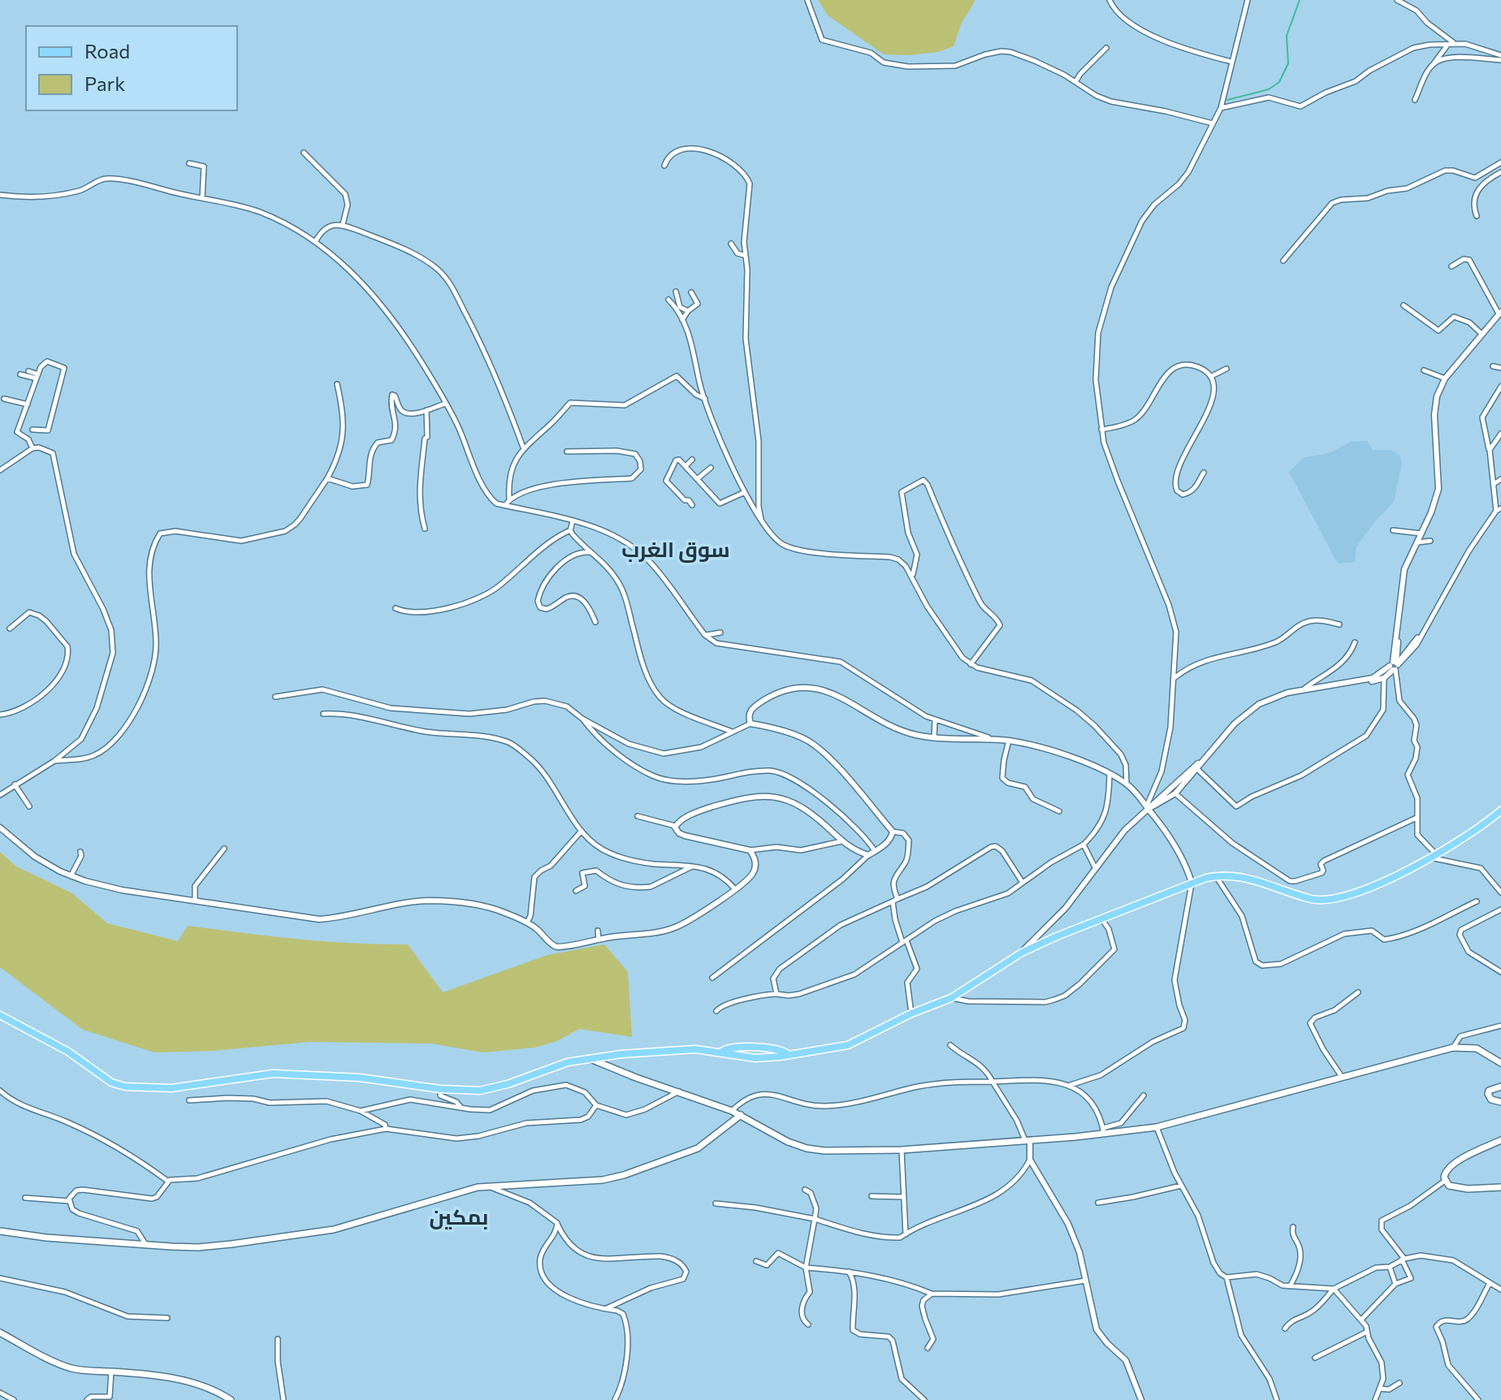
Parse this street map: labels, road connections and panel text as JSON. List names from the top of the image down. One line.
{"districts":["سوق الغرب","بمكين"],"legend":["Road","Park"]}
